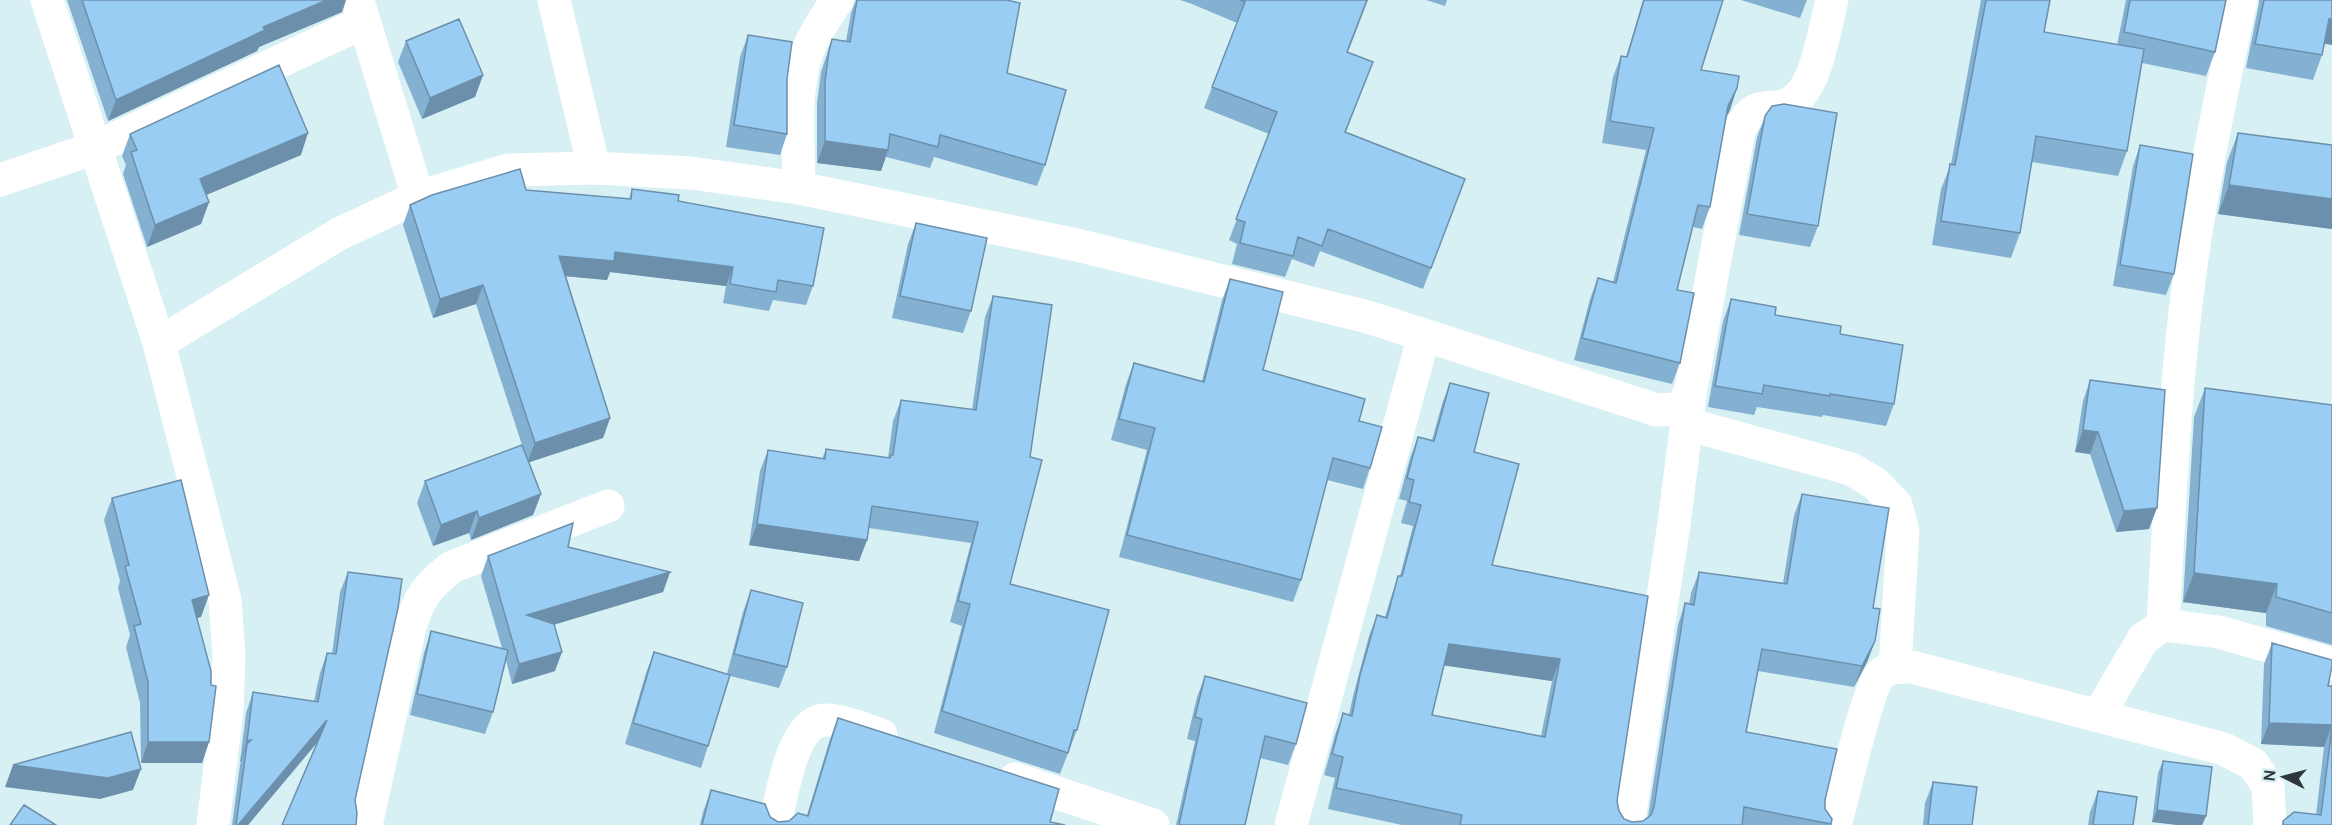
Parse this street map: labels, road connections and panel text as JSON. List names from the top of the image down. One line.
{"north":"left"}
